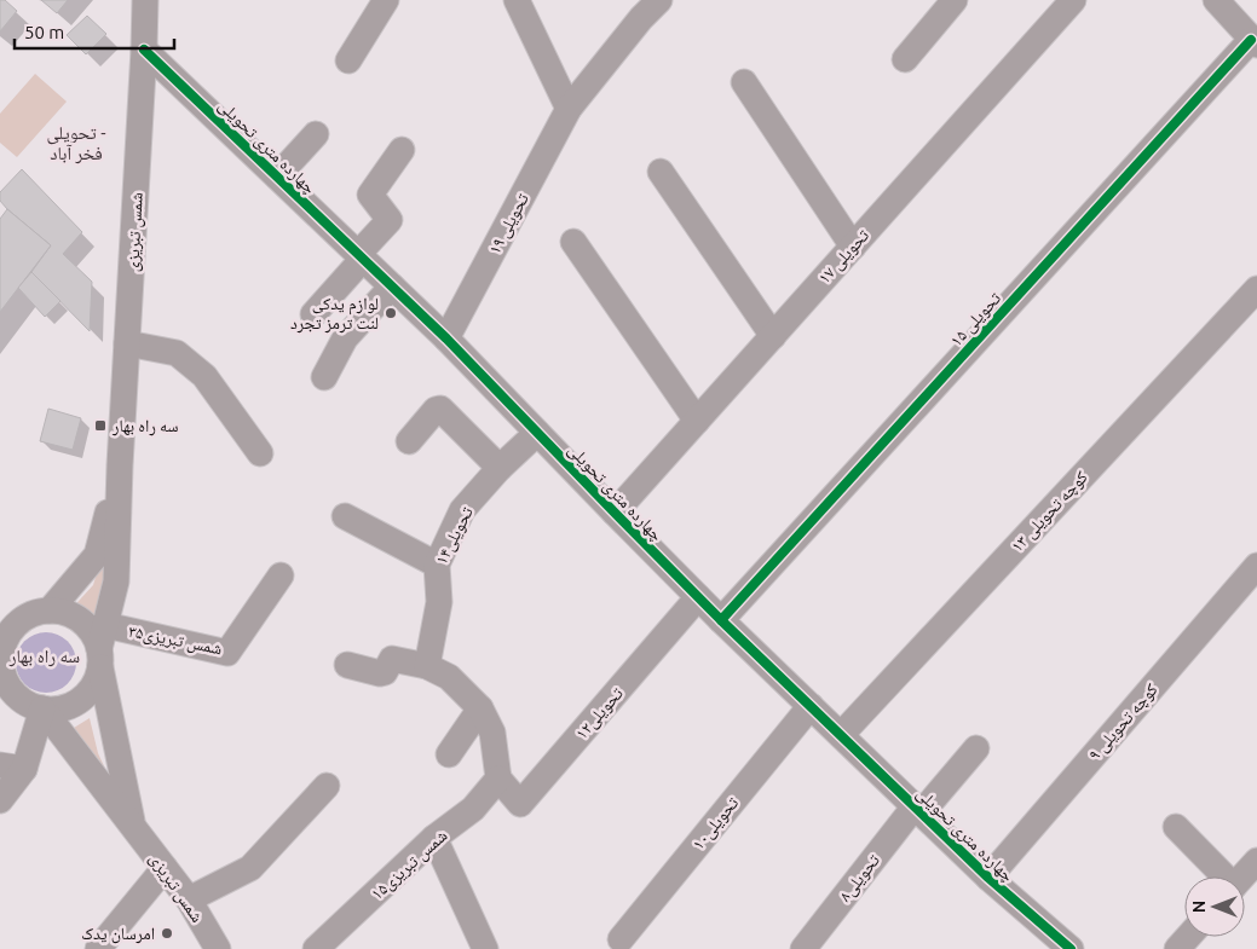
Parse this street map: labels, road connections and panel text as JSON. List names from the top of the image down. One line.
{"streets":{"street":["چهارده متری تحویلی","تحویلی ۱۹","شمس تبریزی","تحویلی ۱۷","تحویلی ۱۵","کوچه تحویلی ۱۳","تحویلی۱۴","۳۵شمس تبریزی","تحویلی۱۲","کوچه تحویلی ۹","تحویلی۱۰","شمس تبریزی۱۵","تحویلی۸"]},"crossings":[["چهارده متری تحویلی","تحویلی ۱۹"],["چهارده متری تحویلی","شمس تبریزی"],["چهارده متری تحویلی","تحویلی ۱۷"],["چهارده متری تحویلی","تحویلی ۱۵"],["چهارده متری تحویلی","کوچه تحویلی ۱۳"],["چهارده متری تحویلی","تحویلی۱۴"],["چهارده متری تحویلی","تحویلی۱۲"],["چهارده متری تحویلی","کوچه تحویلی ۹"],["چهارده متری تحویلی","تحویلی۱۰"],["چهارده متری تحویلی","تحویلی۸"],["شمس تبریزی","۳۵شمس تبریزی"],["تحویلی۱۲","شمس تبریزی۱۵"]],"districts":["تحویلی - فخر آباد","سه راه بهار"],"places":{"other":["لوازم یدکی لنت ترمز تجرد","امرسان یدک"],"transit":["سه راه بهار"]},"scale_bar":"50 m","north":"left"}
